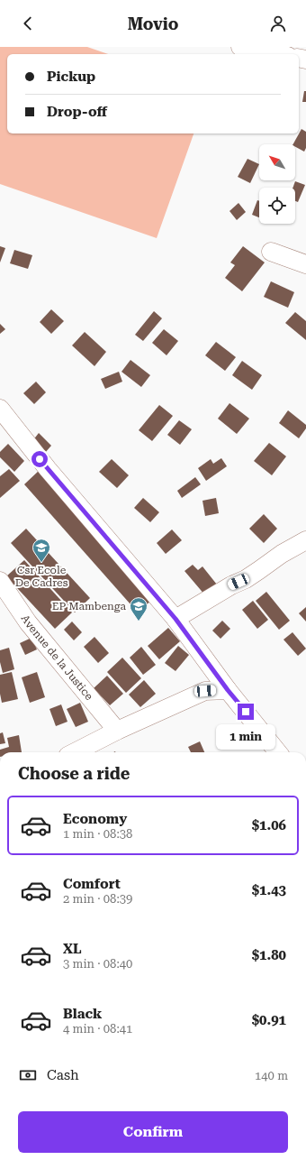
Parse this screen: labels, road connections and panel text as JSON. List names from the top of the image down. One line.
{"streets":{"street":["Avenue de la Justice"]},"places":{"school or university":["Csr Ecole De Cadres","EP Mambenga"]},"north":"top left","page":{"header":"Movio","banner":["Pickup","Drop-off"],"bubble":"1 min","heading":"Choose a ride","list":[{"name":"Economy","note":"1 min · 08:38","value":"$1.06"},{"name":"Comfort","note":"2 min · 08:39","value":"$1.43"},{"name":"XL","note":"3 min · 08:40","value":"$1.80"},{"name":"Black","note":"4 min · 08:41","value":"$0.91"}],"pay":["Cash","140 m"],"buttons":"Confirm"}}
